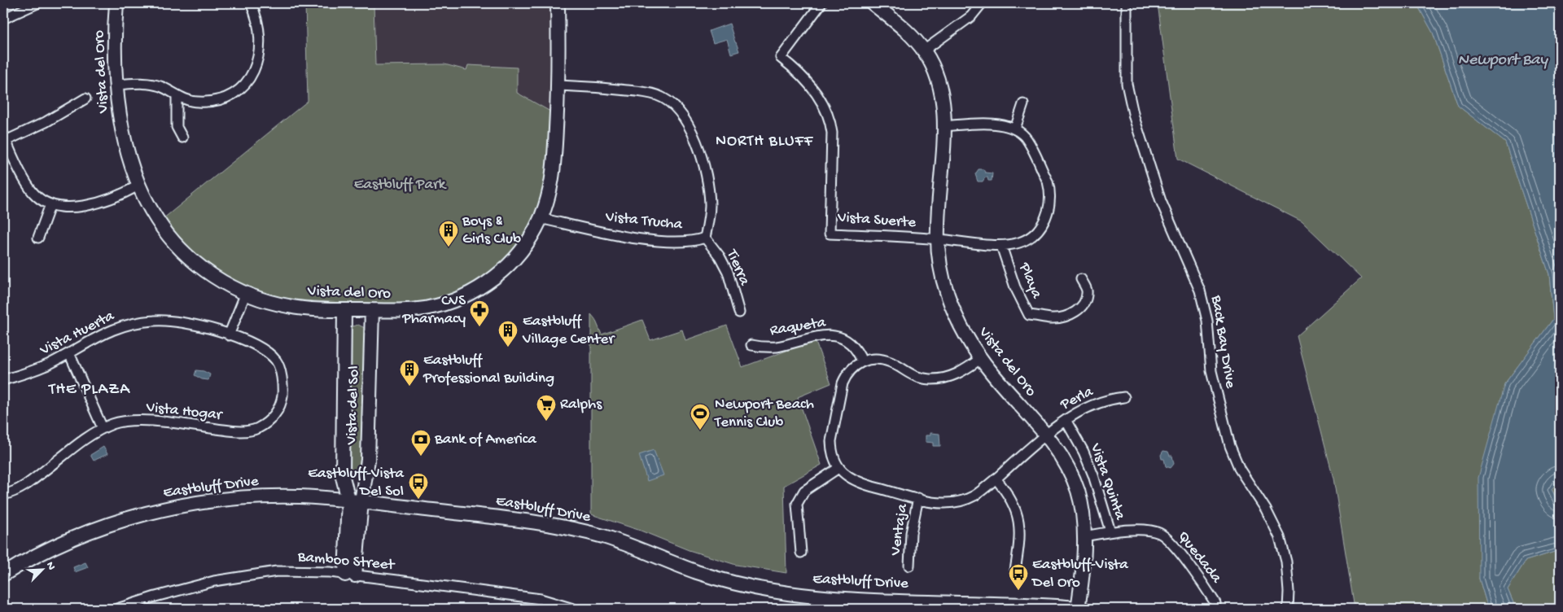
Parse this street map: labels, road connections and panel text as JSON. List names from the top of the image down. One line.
{"streets":{"street":["Vista del Oro","Vista Suerte","Vista Trucha","Tierra","Playa","Raqueta","Vista Huerta","Back Bay Drive","Perla","Vista del Sol","Vista Hogar","Vista Quinta","Eastbluff Drive","Ventaja","Quedada","Bamboo Street"]},"crossings":[["Vista del Oro","Vista Suerte"],["Vista del Oro","Vista Trucha"],["Vista del Oro","Playa"],["Vista del Oro","Perla"],["Vista del Oro","Vista del Sol"],["Vista del Oro","Eastbluff Drive"],["Vista del Oro","Quedada"],["Vista Suerte","Playa"],["Vista Trucha","Tierra"],["Vista Huerta","Vista Hogar"],["Perla","Vista Quinta"],["Perla","Ventaja"],["Vista del Sol","Eastbluff Drive"],["Vista Quinta","Quedada"]],"districts":["NORTH BLUFF","THE PLAZA"],"water":["Newport Bay"],"parks":["Eastbluff Park"],"places":{"building":["Boys & Girls Club","Eastbluff Village Center","Eastbluff Professional Building"],"pharmacy":["CVS Pharmacy"],"supermarket":["Ralphs"],"sports":["Newport Beach Tennis Club"],"bank":["Bank of America"],"bus stop":["Eastbluff-Vista Del Sol","Eastbluff-Vista Del Oro"]},"north":"top right"}
